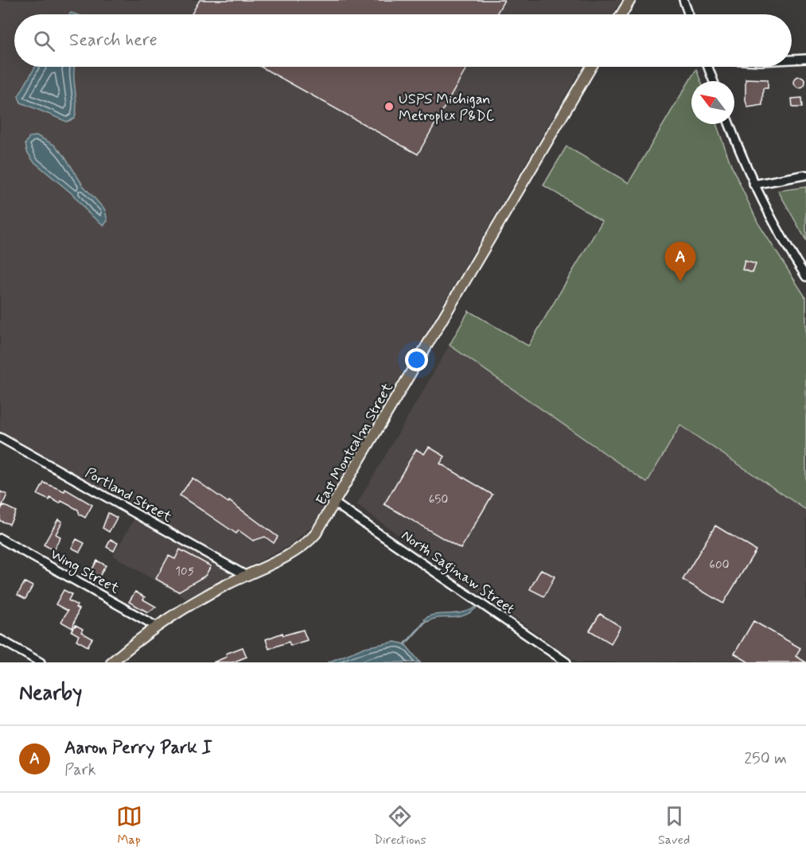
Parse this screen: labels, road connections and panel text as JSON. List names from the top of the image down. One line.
{"streets":{"main road":["East Montcalm Street"],"street":["Portland Street","Wing Street","North Saginaw Street"]},"crossings":[["East Montcalm Street","Portland Street"],["East Montcalm Street","Wing Street"],["East Montcalm Street","North Saginaw Street"]],"places":["USPS Michigan Metroplex P&DC"],"house_numbers":["650","600","105"],"north":"top left","page":{"search":"Search here","pins":"A","heading":"Nearby","list":[{"mark":"A","name":"Aaron Perry Park I","note":"Park","value":"250 m"}],"nav":["Map","Directions","Saved"]}}
